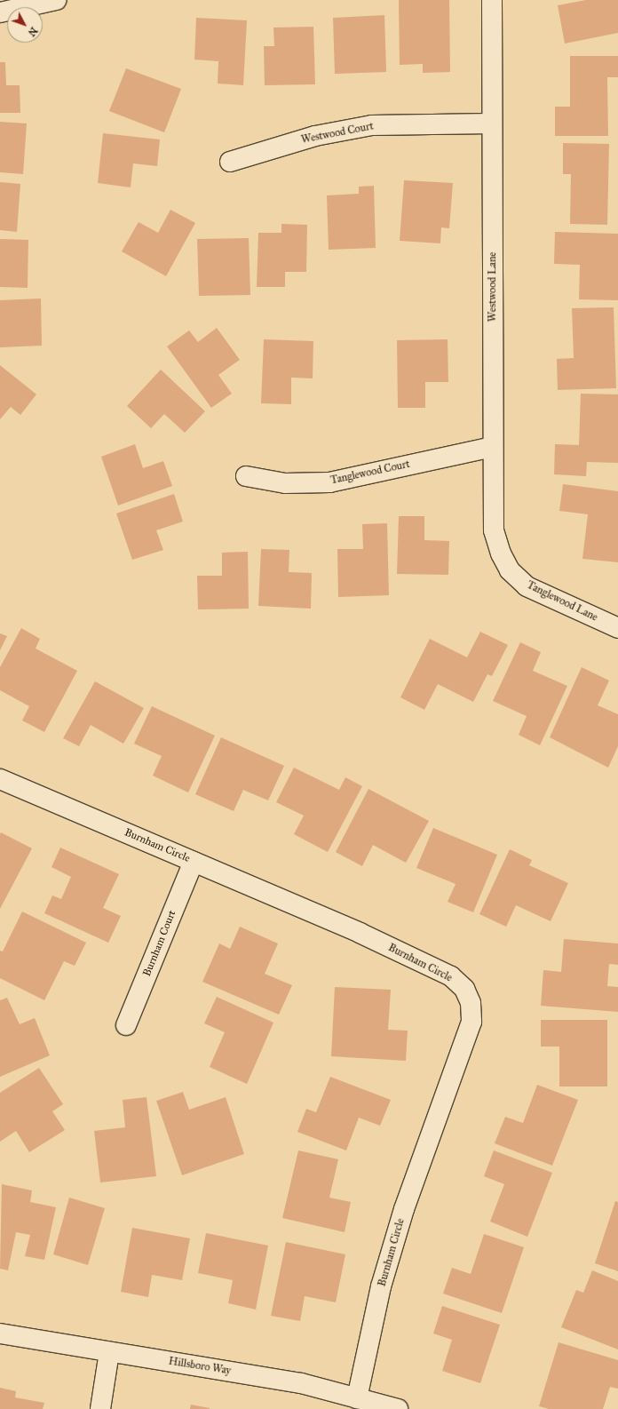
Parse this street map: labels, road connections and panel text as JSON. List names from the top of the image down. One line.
{"streets":{"street":["Westwood Court","Westwood Lane","Tanglewood Court","Tanglewood Lane","Burnham Circle","Burnham Court","Hillsboro Way"]},"crossings":[["Westwood Court","Westwood Lane"],["Westwood Lane","Tanglewood Court"],["Westwood Lane","Tanglewood Lane"],["Burnham Circle","Burnham Court"],["Burnham Circle","Hillsboro Way"]],"north":"bottom right"}
